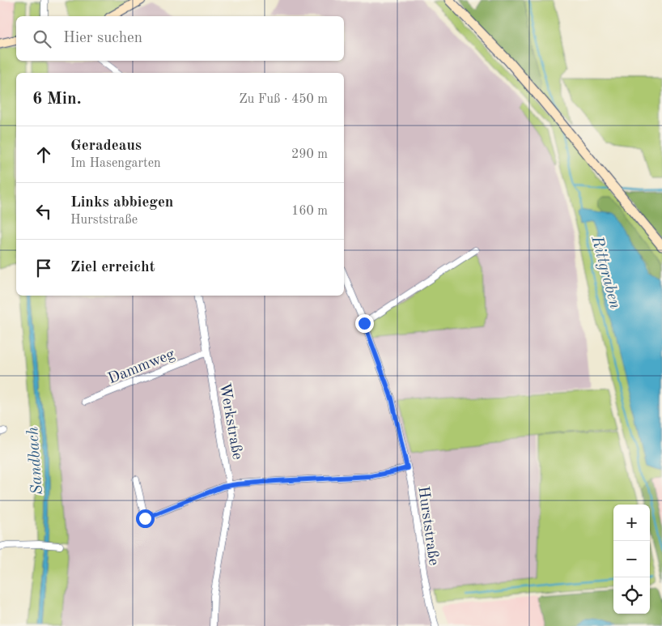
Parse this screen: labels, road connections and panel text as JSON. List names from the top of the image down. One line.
{"streets":{"street":["Dammweg","Werkstraße","Hurststraße"]},"crossings":[["Dammweg","Werkstraße"]],"water":["Rittgraben","Sandbach"],"page":{"search":"Hier suchen","heading":["6 Min.","Zu Fuß · 450 m"],"list":[["Geradeaus","Im Hasengarten","290 m"],["Links abbiegen","Hurststraße","160 m"],"Ziel erreicht"],"map_buttons":["+","−"]}}
